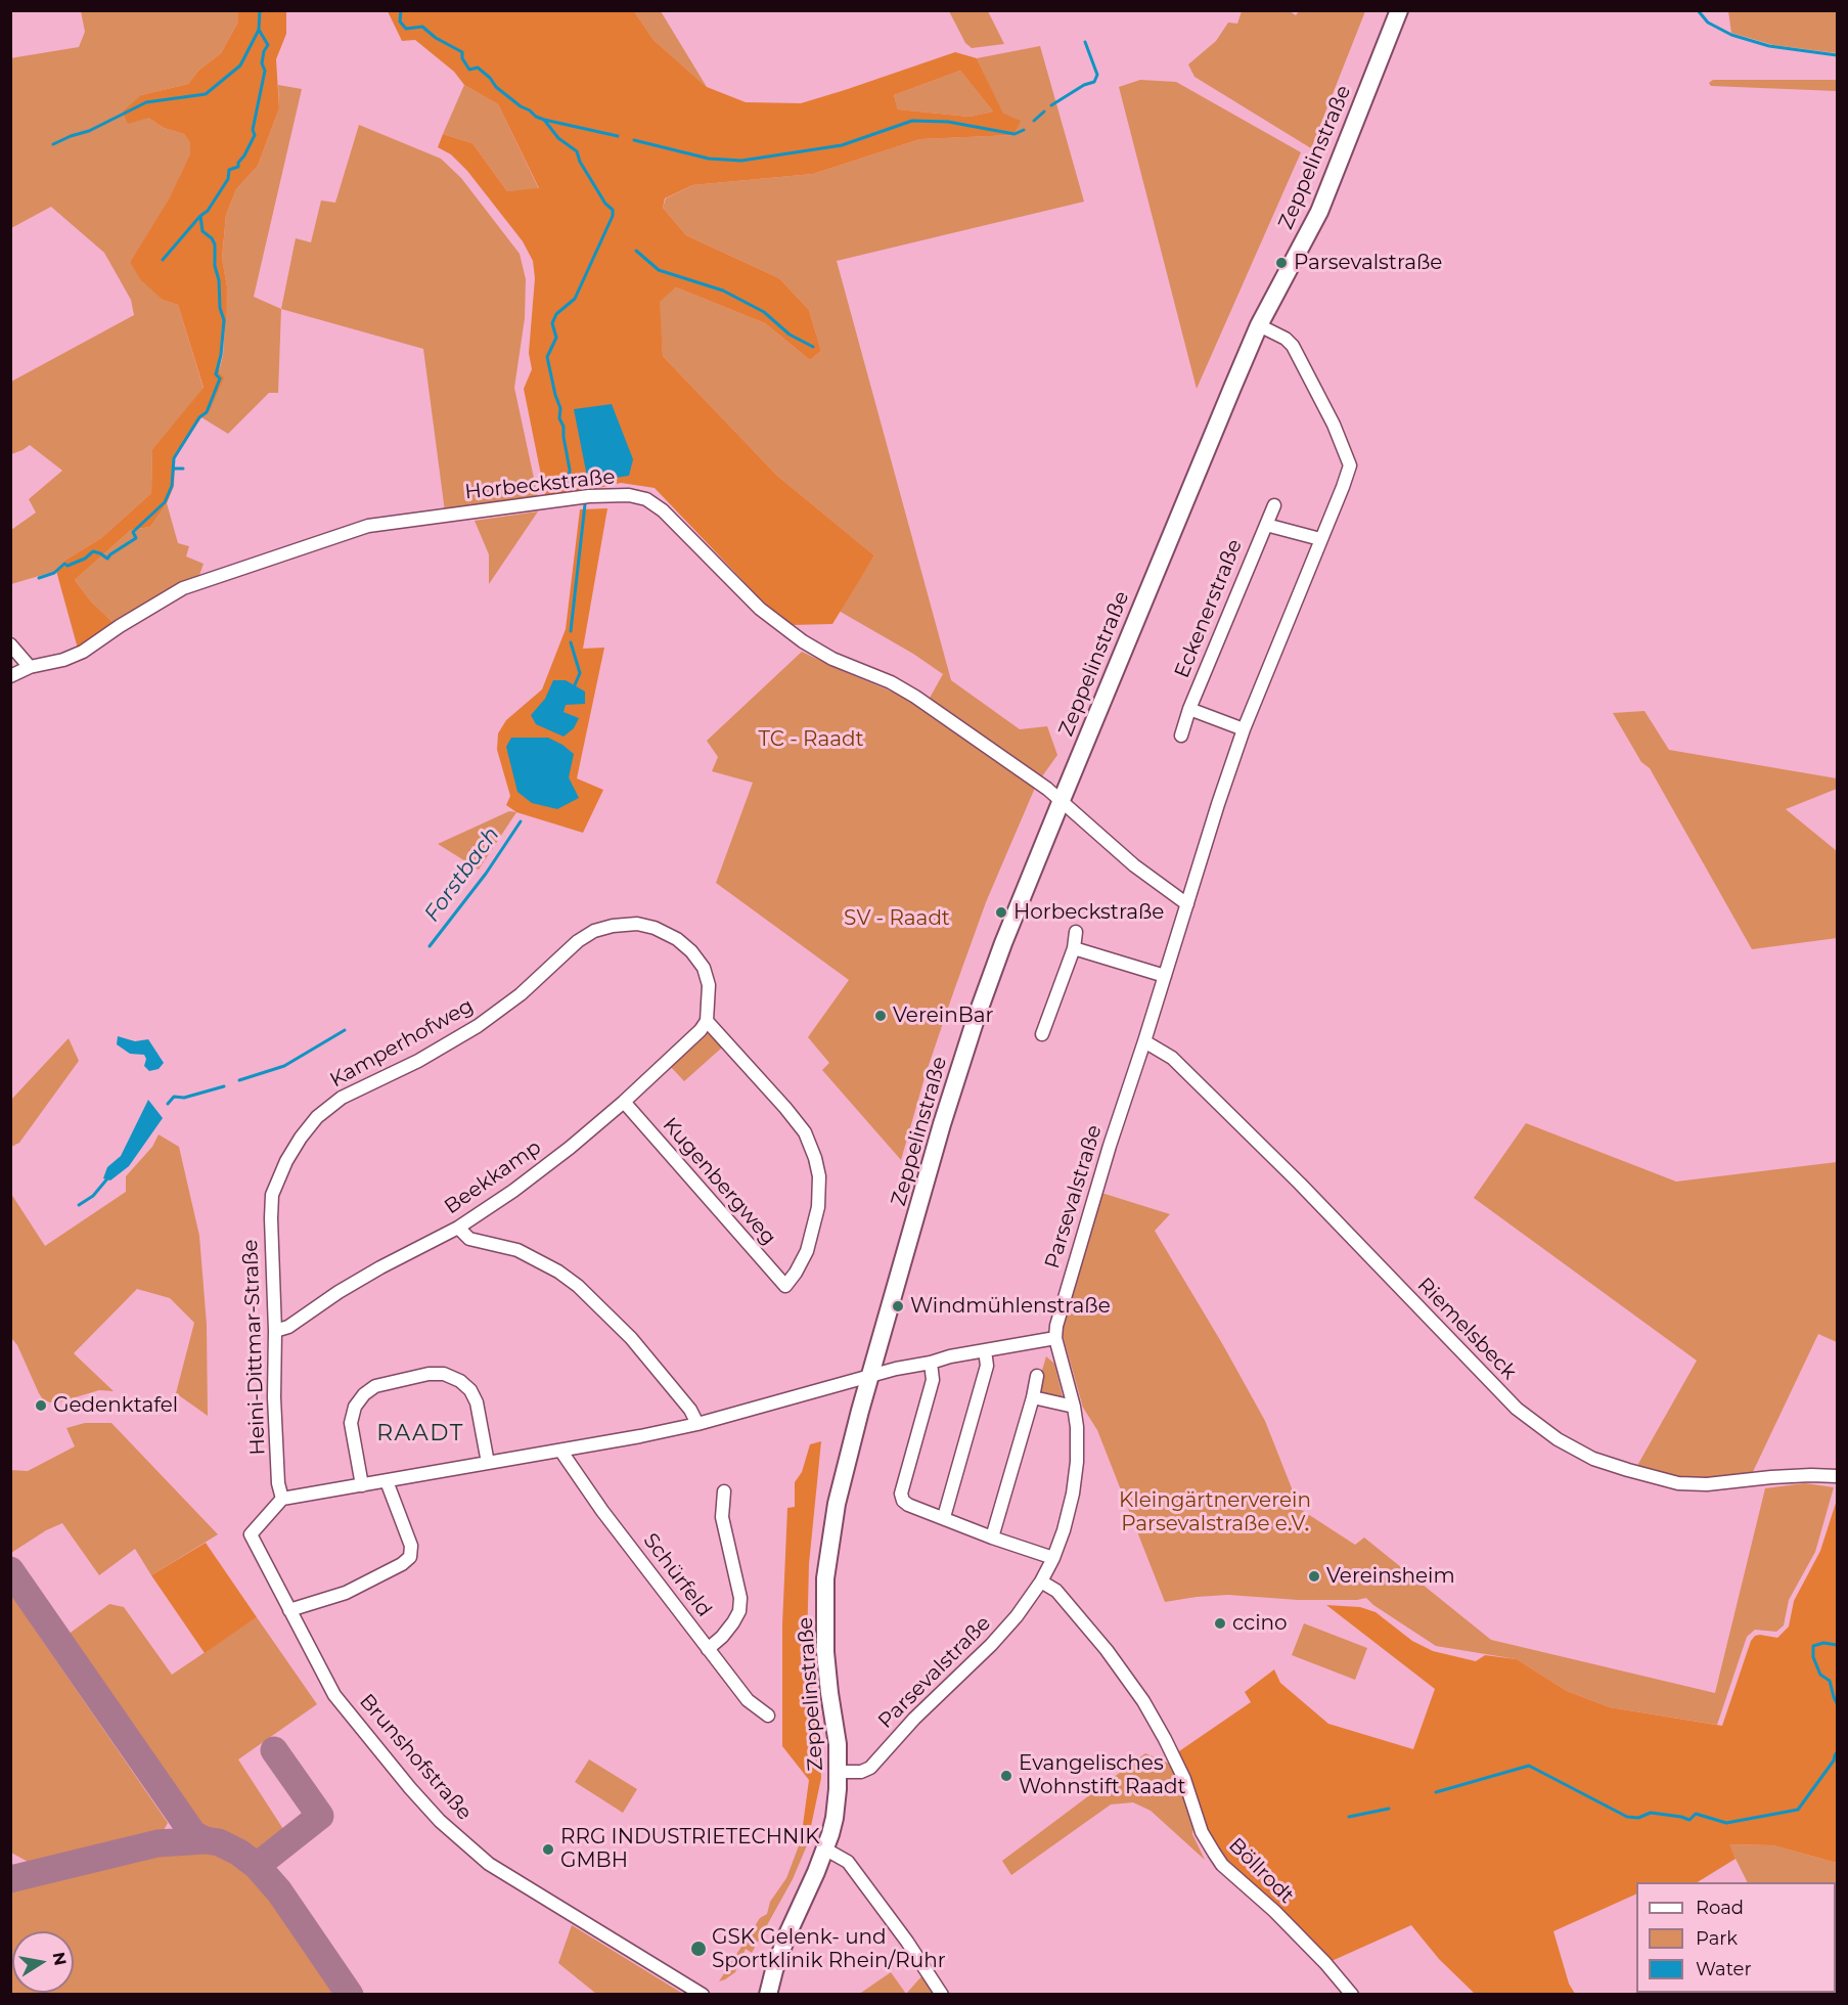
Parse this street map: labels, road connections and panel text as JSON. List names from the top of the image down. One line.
{"streets":{"main road":["Zeppelinstraße"],"street":["Horbeckstraße","Eckenerstraße","Kamperhofweg","Beekkamp","Kugenbergweg","Parsevalstraße","Riemelsbeck","Heini-Dittmar-Straße","Schürfeld","Brunshofstraße","Böllrodt"]},"crossings":[["Zeppelinstraße","Horbeckstraße"],["Zeppelinstraße","Parsevalstraße"],["Horbeckstraße","Parsevalstraße"],["Eckenerstraße","Parsevalstraße"],["Kamperhofweg","Beekkamp"],["Kamperhofweg","Kugenbergweg"],["Kamperhofweg","Heini-Dittmar-Straße"],["Beekkamp","Kugenbergweg"],["Beekkamp","Heini-Dittmar-Straße"],["Parsevalstraße","Riemelsbeck"],["Parsevalstraße","Böllrodt"],["Heini-Dittmar-Straße","Brunshofstraße"]],"districts":["RAADT"],"water":["Forstbach"],"parks":["TC - Raadt","SV - Raadt","Kleingärtnerverein Parsevalstraße e.V."],"places":["Parsevalstraße","Horbeckstraße","VereinBar","Windmühlenstraße","Gedenktafel","Vereinsheim","ccino","Evangelisches Wohnstift Raadt","RRG INDUSTRIETECHNIK GMBH","GSK Gelenk- und Sportklinik Rhein/Ruhr"],"legend":["Road","Park","Water"],"north":"right"}
